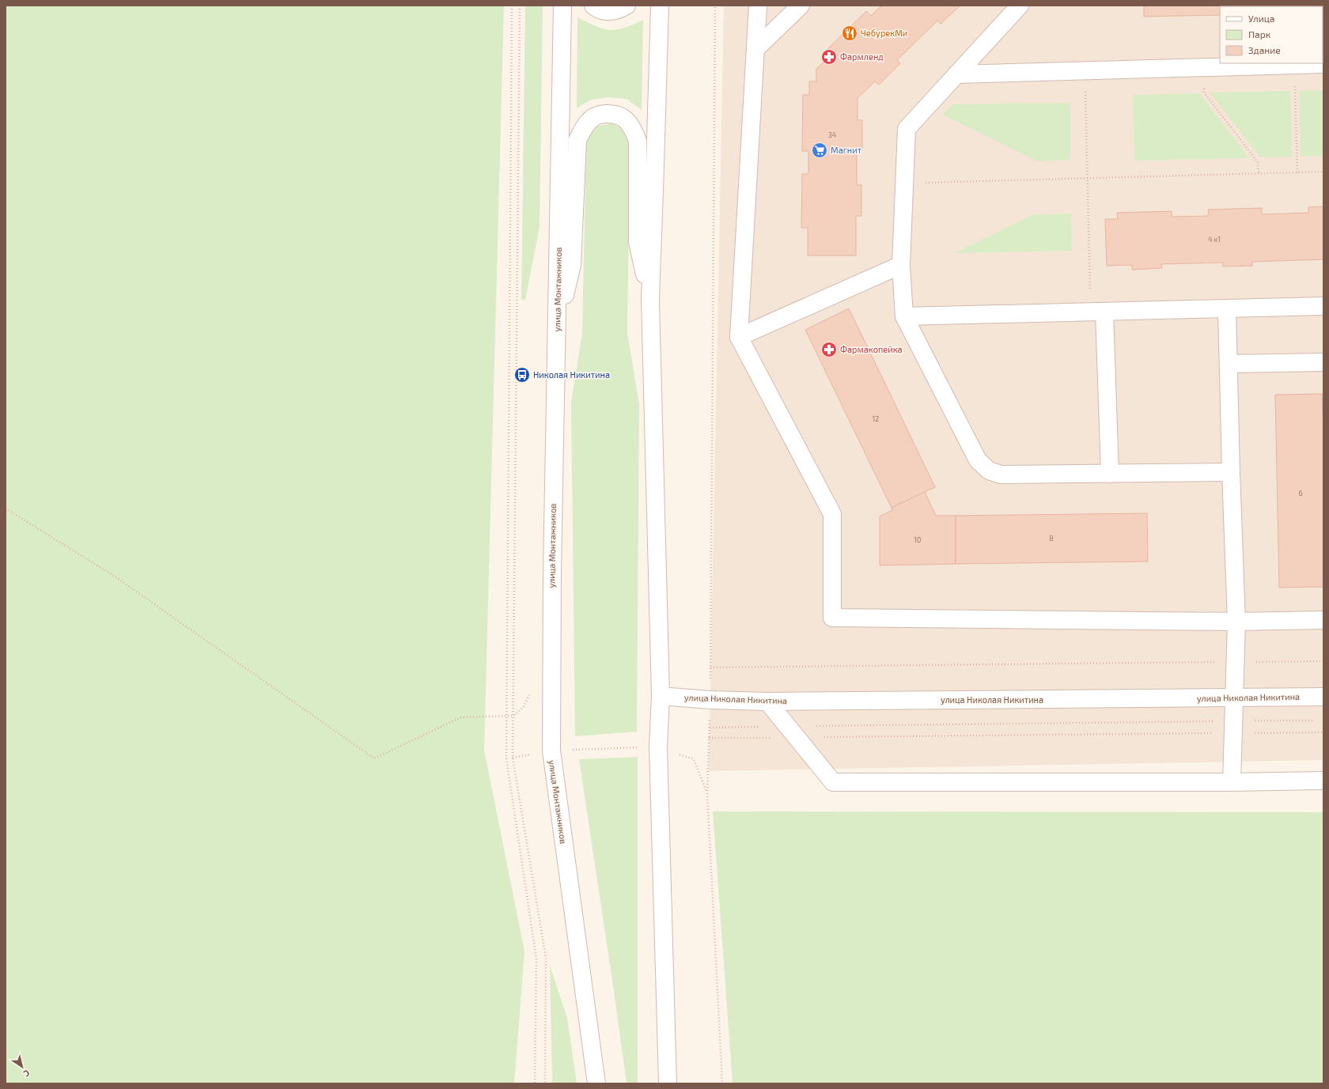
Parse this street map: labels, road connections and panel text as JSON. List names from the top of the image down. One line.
{"streets":{"street":["улица Монтажников","улица Николая Никитина"]},"places":{"restaurant":["ЧебурекМи"],"pharmacy":["Фармленд","Фармакопейка"],"supermarket":["Магнит"],"bus stop":["Николая Никитина"]},"house_numbers":["34","4 к1","12","6","8","10"],"legend":["Улица","Парк","Здание"],"north":"bottom right"}
